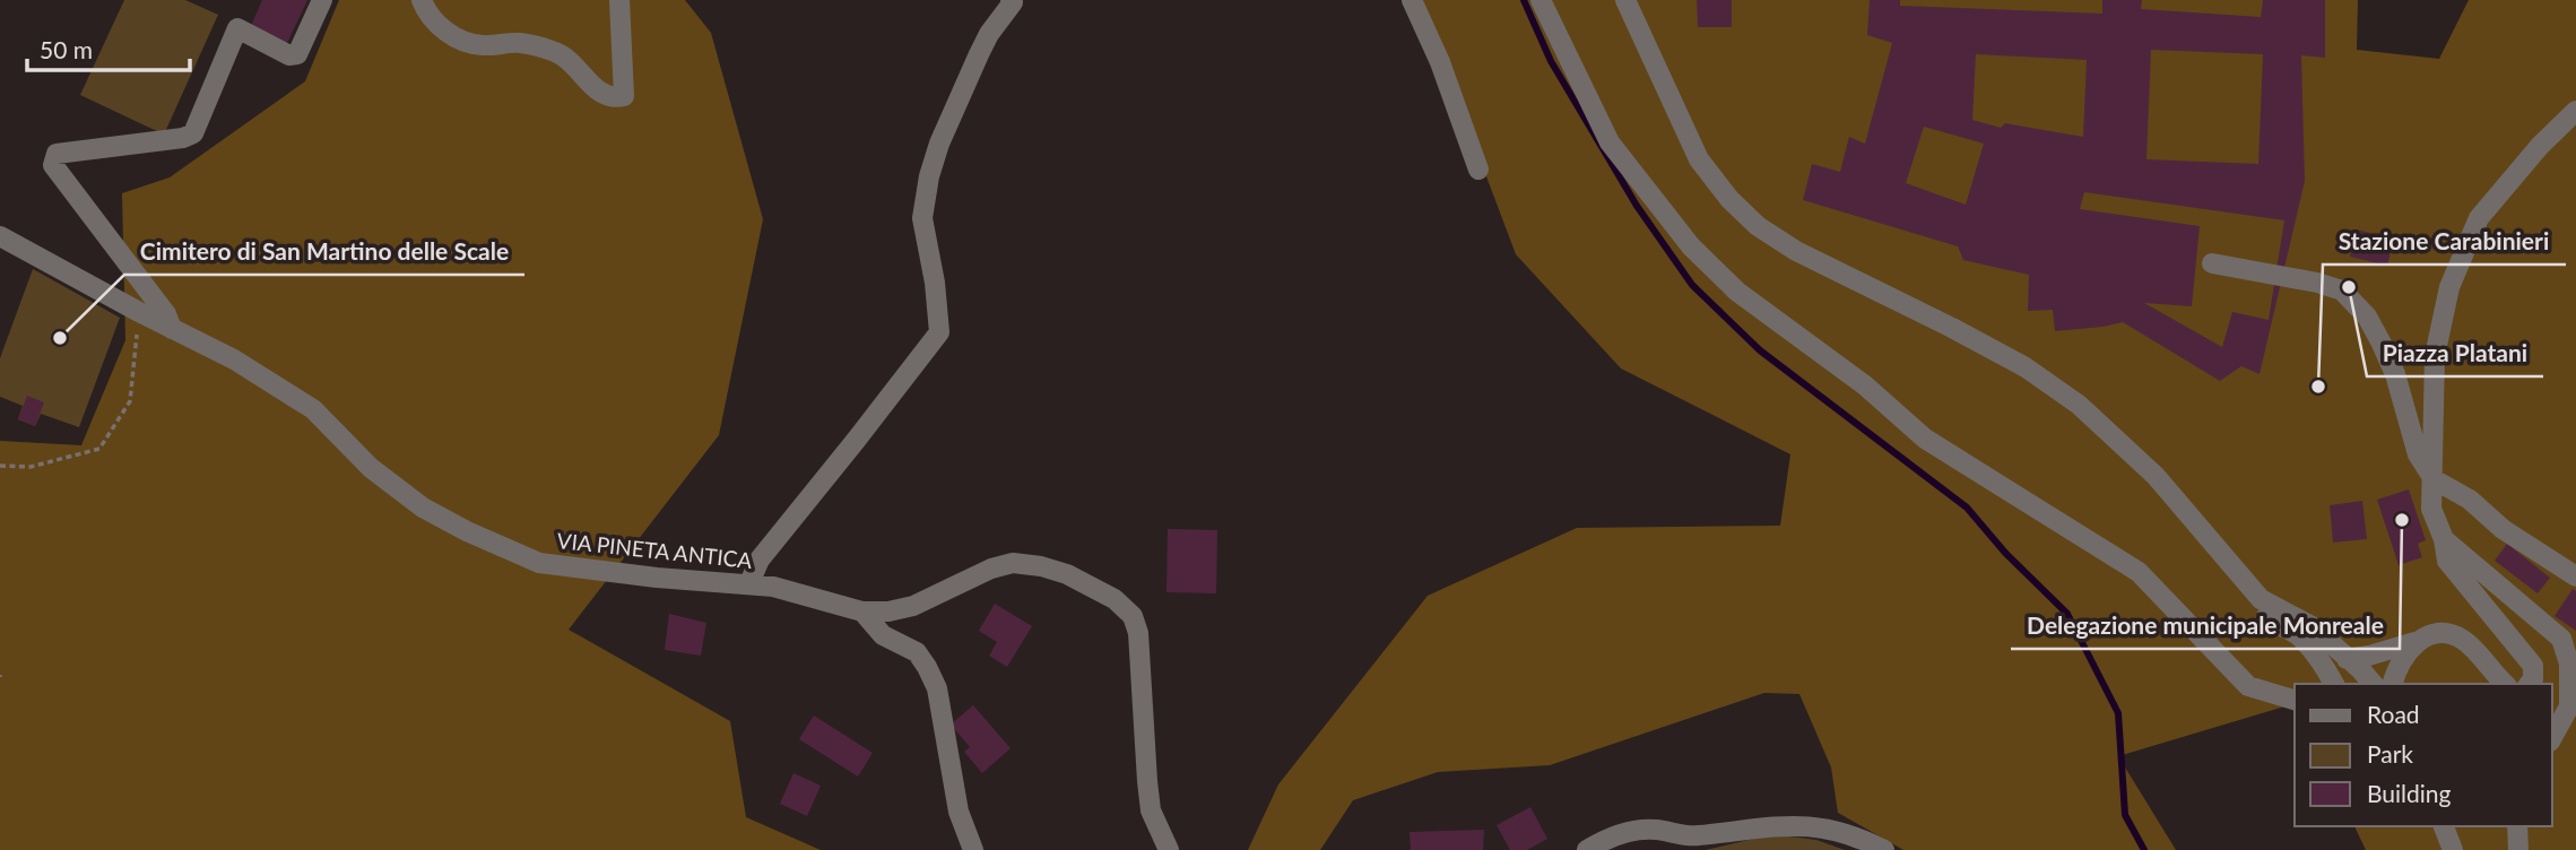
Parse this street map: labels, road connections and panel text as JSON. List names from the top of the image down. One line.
{"streets":{"street":["VIA PINETA ANTICA"]},"places":["Piazza Platani","Cimitero di San Martino delle Scale","Stazione Carabinieri","Delegazione municipale Monreale"],"legend":["Road","Park","Building"],"scale_bar":"50 m"}
